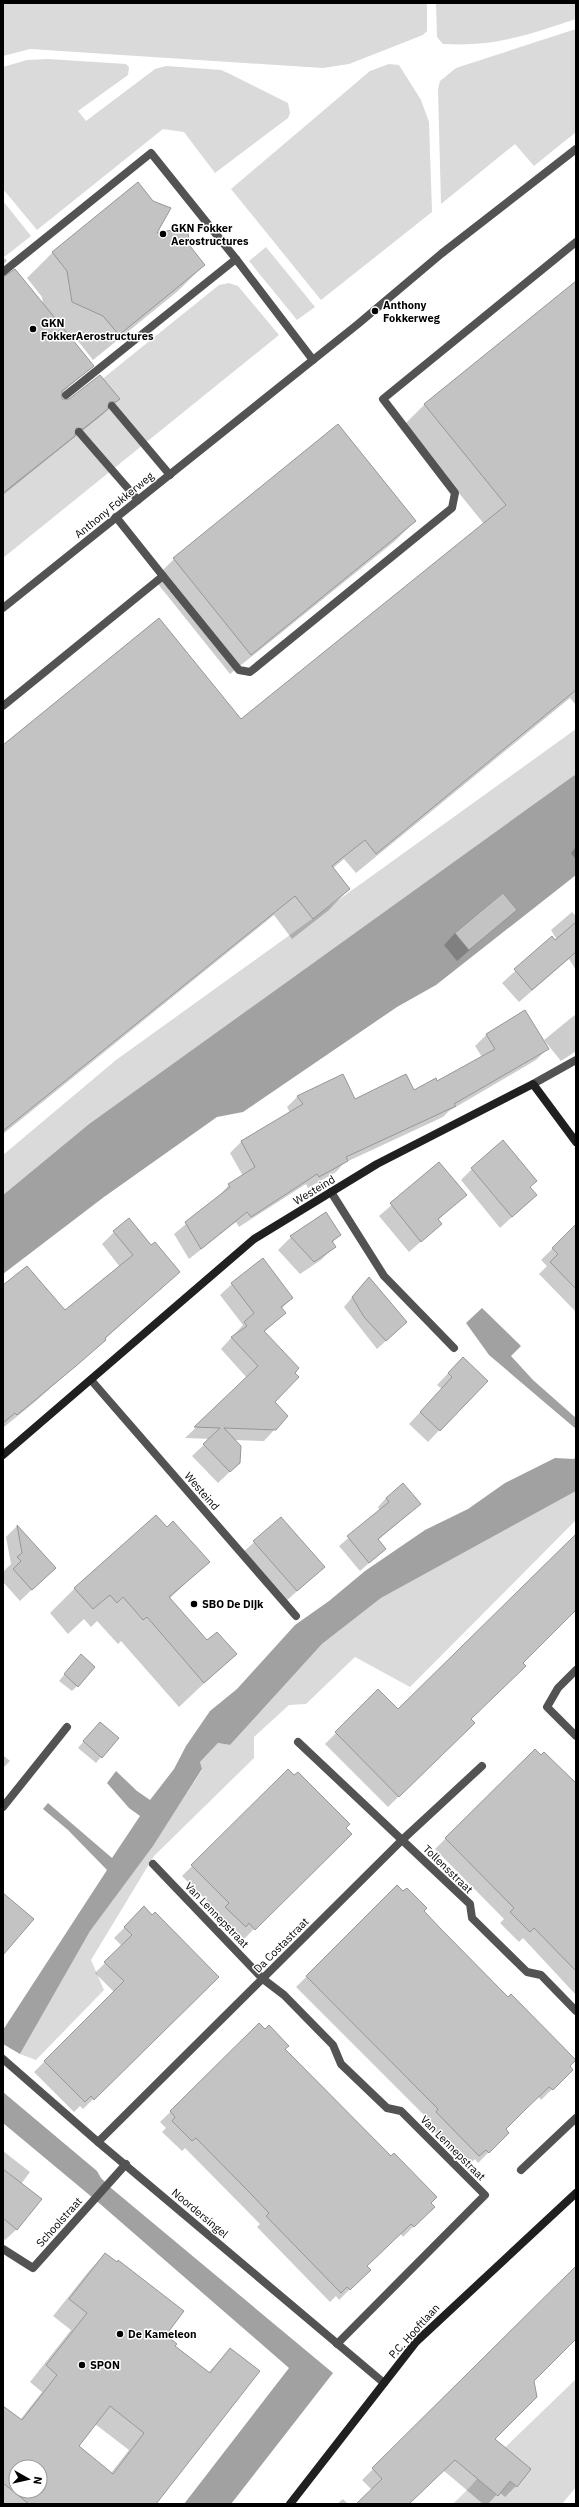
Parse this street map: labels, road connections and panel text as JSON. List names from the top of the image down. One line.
{"streets":{"street":["Anthony Fokkerweg","Westeind","Tollensstraat","Van Lennepstraat","Da Costastraat","Noordersingel","Schoolstraat","P.C. Hooftlaan"]},"crossings":[["Tollensstraat","Da Costastraat"],["Van Lennepstraat","Da Costastraat"],["Van Lennepstraat","Noordersingel"],["Da Costastraat","Noordersingel"],["Noordersingel","Schoolstraat"],["Noordersingel","P.C. Hooftlaan"]],"places":["GKN Fokker Aerostructures","Anthony Fokkerweg","GKN FokkerAerostructures","SBO De Dijk","De Kameleon","SPON"],"north":"right"}
